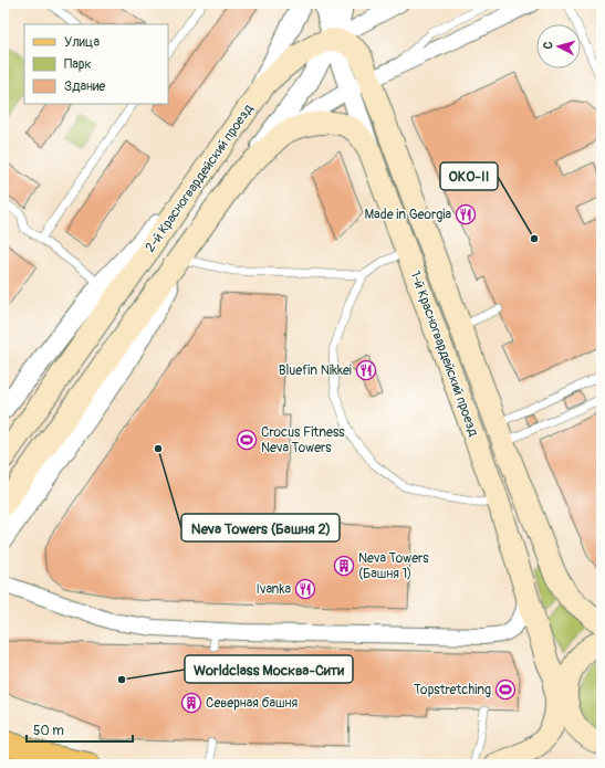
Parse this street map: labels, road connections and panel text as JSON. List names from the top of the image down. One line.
{"streets":{"main road":["2-й Красногвардейский проезд","1-й Красногвардейский проезд"]},"crossings":[["2-й Красногвардейский проезд","1-й Красногвардейский проезд"]],"places":{"restaurant":["Made in Georgia","Bluefin Nikkei","Ivanka"],"other":["ОКО-II","Neva Towers (Башня 2)","Worldclass Москва-Сити"],"sports":["Crocus Fitness Neva Towers","Topstretching"],"building":["Neva Towers (Башня 1)","Северная башня"]},"legend":["Улица","Парк","Здание"],"scale_bar":"50 m","north":"left"}
